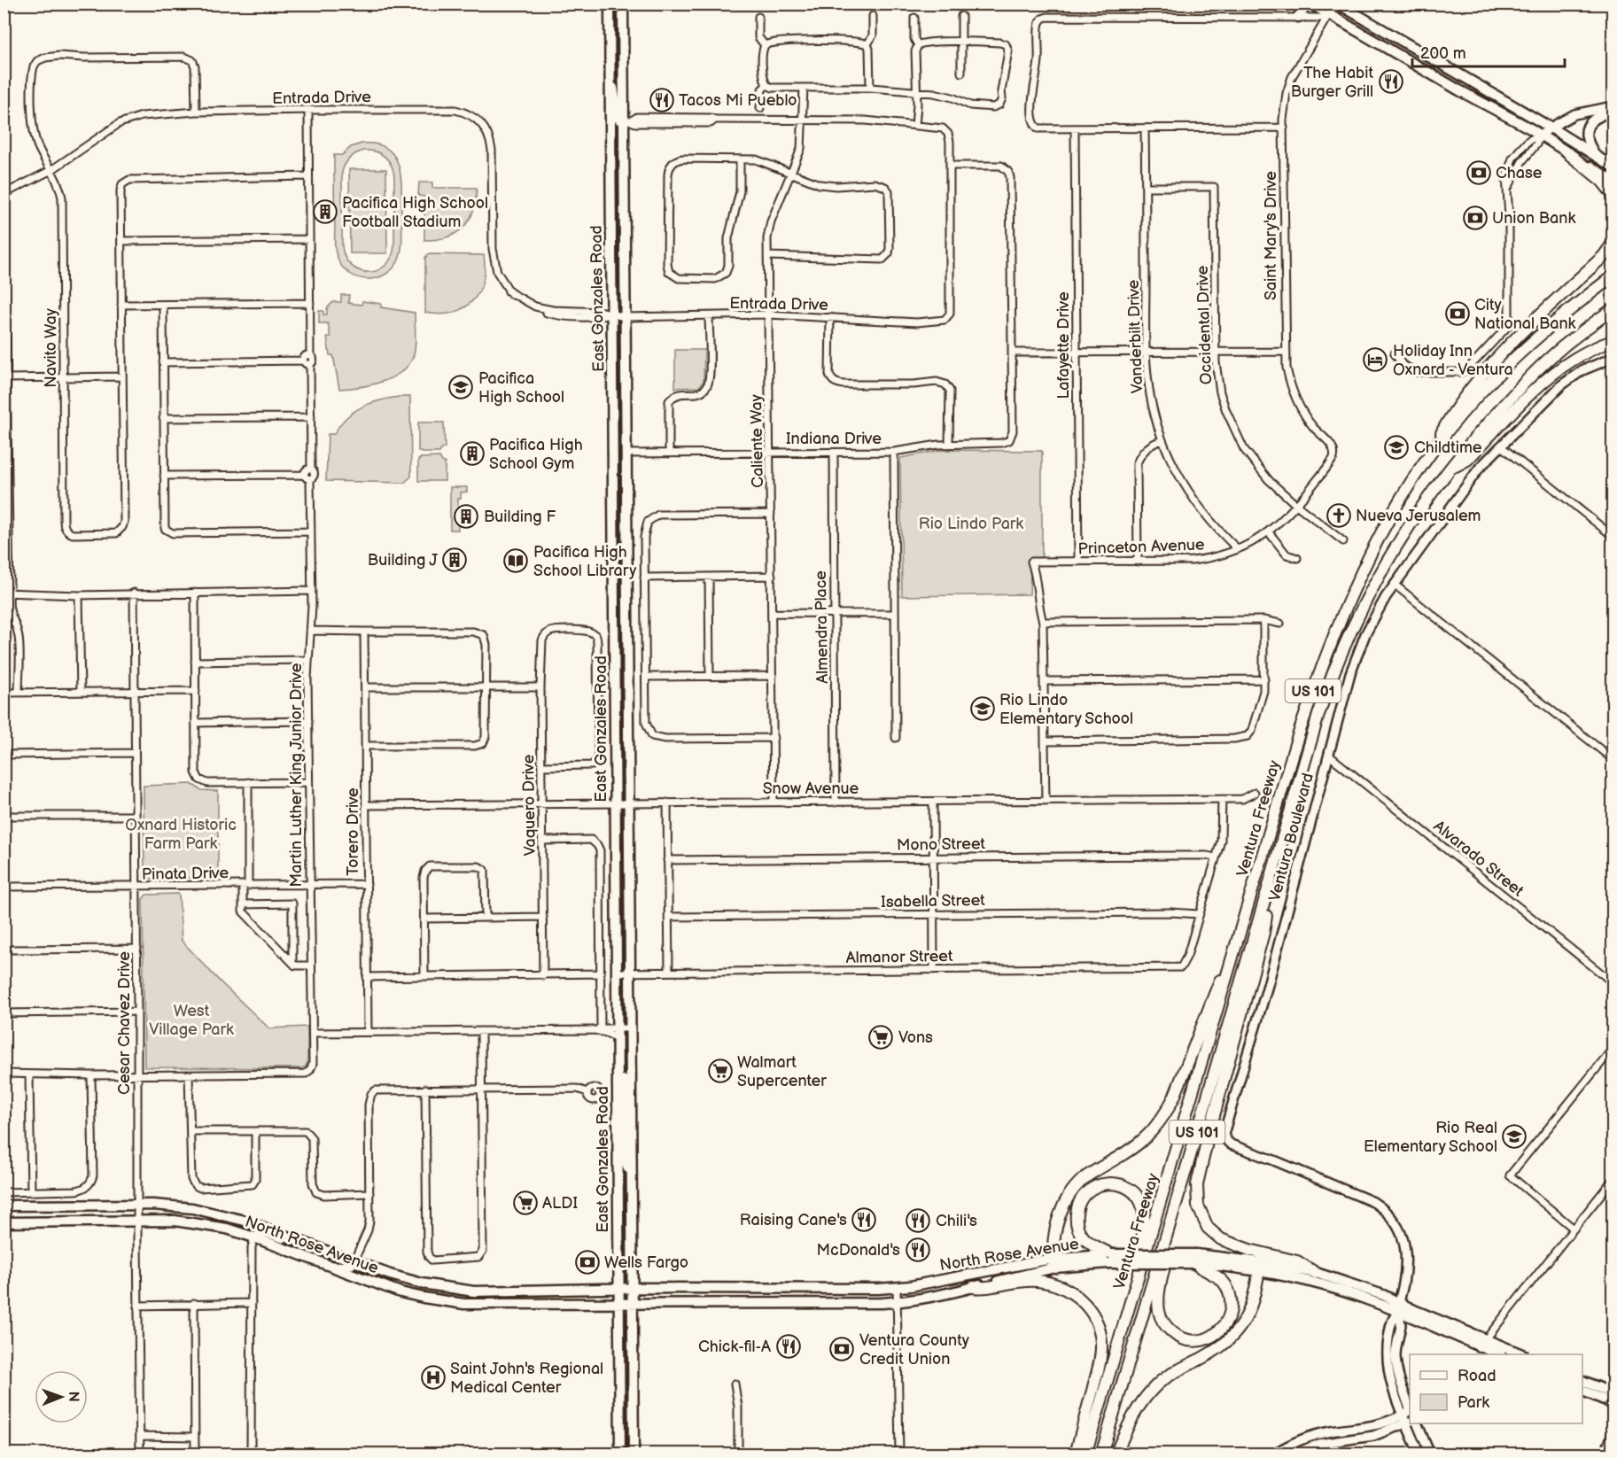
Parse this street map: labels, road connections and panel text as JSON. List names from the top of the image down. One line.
{"streets":{"highway":["US 101","Ventura Freeway"],"main road":["East Gonzales Road","North Rose Avenue"],"street":["Entrada Drive","Saint Mary's Drive","Occidental Drive","Vanderbilt Drive","Lafayette Drive","Navito Way","Indiana Drive","Caliente Way","Princeton Avenue","Almendra Place","Martin Luther King Junior Drive","Snow Avenue","Vaquero Drive","Torero Drive","Ventura Boulevard","Mono Street","Alvarado Street","Pinata Drive","Isabella Street","Almanor Street","Cesar Chavez Drive"]},"crossings":[["Entrada Drive","East Gonzales Road"],["Entrada Drive","Navito Way"],["Entrada Drive","Caliente Way"],["Saint Mary's Drive","Princeton Avenue"],["East Gonzales Road","Indiana Drive"],["East Gonzales Road","Snow Avenue"],["East Gonzales Road","Almanor Street"],["East Gonzales Road","North Rose Avenue"],["Occidental Drive","Vanderbilt Drive"],["Occidental Drive","Princeton Avenue"],["Vanderbilt Drive","Princeton Avenue"],["Lafayette Drive","Princeton Avenue"],["Indiana Drive","Caliente Way"],["Indiana Drive","Almendra Place"],["Caliente Way","Snow Avenue"],["Almendra Place","Snow Avenue"],["Martin Luther King Junior Drive","Pinata Drive"],["Snow Avenue","Vaquero Drive"],["Snow Avenue","Torero Drive"],["Torero Drive","Pinata Drive"],["Ventura Boulevard","Alvarado Street"],["Ventura Boulevard","North Rose Avenue"],["Pinata Drive","Cesar Chavez Drive"],["Isabella Street","Almanor Street"],["Cesar Chavez Drive","North Rose Avenue"]],"parks":["Rio Lindo Park","Oxnard Historic Farm Park","West Village Park"],"places":{"restaurant":["The Habit Burger Grill","Tacos Mi Pueblo","Raising Cane's","Chili's","McDonald's","Chick-fil-A"],"bank":["Chase","Union Bank","City National Bank","Wells Fargo","Ventura County Credit Union"],"building":["Pacifica High School Football Stadium","Pacifica High School Gym","Building F","Building J"],"hotel":["Holiday Inn Oxnard - Ventura"],"school or university":["Pacifica High School","Childtime","Rio Lindo Elementary School","Rio Real Elementary School"],"church":["Nueva Jerusalem"],"library":["Pacifica High School Library"],"supermarket":["Vons","Walmart Supercenter","ALDI"],"hospital":["Saint John's Regional Medical Center"]},"legend":["Road","Park"],"scale_bar":"200 m","north":"right"}
